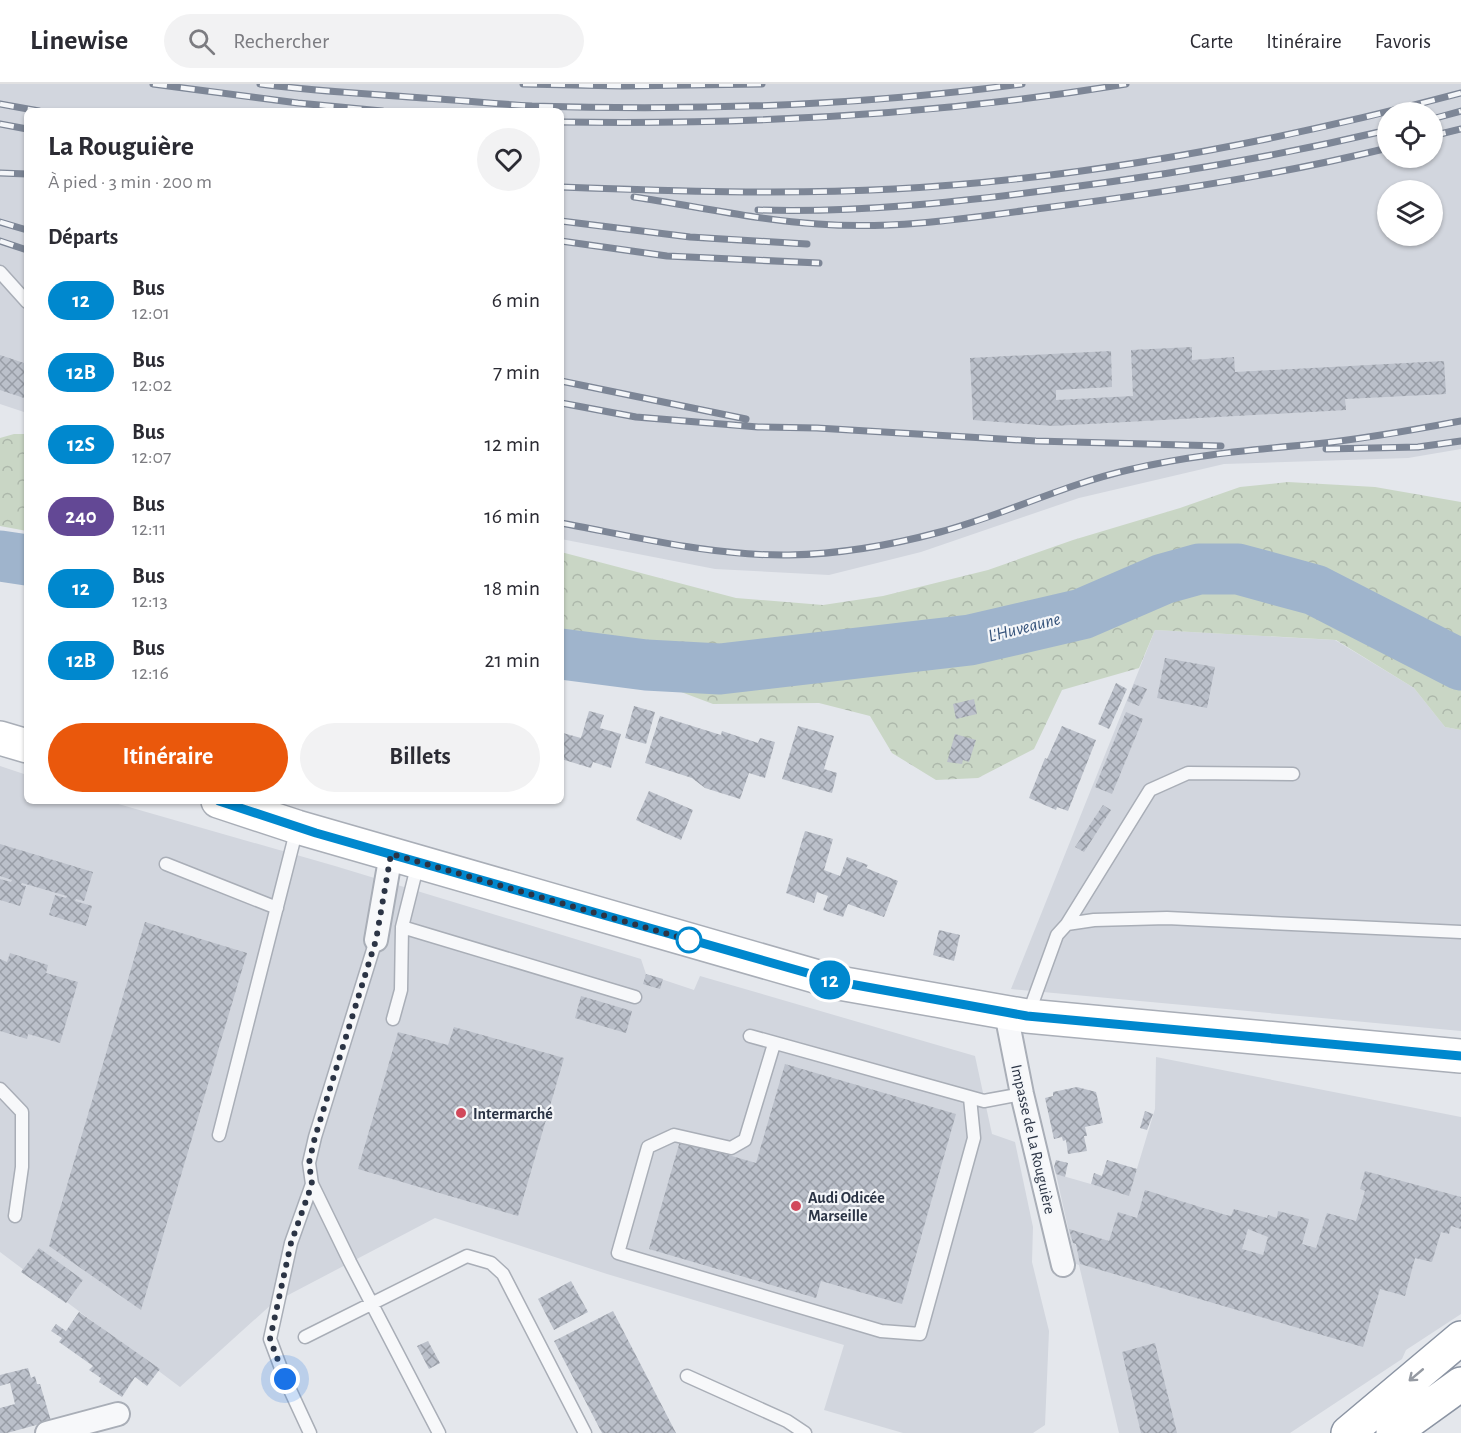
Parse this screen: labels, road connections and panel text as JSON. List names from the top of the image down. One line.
{"streets":{"street":["Impasse de La Rouguière"]},"water":["L'Huveaune"],"places":["Intermarché","Audi Odicée Marseille"],"lines":["bus line 12"],"page":{"header":"Linewise","search":"Rechercher","nav":["Carte","Itinéraire","Favoris"],"on_map":"12","heading":[["La Rouguière","À pied · 3 min · 200 m"],"Départs"],"list":[{"mark":"12","name":"Bus","note":"12:01","value":"6 min"},{"mark":"12B","name":"Bus","note":"12:02","value":"7 min"},{"mark":"12S","name":"Bus","note":"12:07","value":"12 min"},{"mark":"240","name":"Bus","note":"12:11","value":"16 min"},{"mark":"12","name":"Bus","note":"12:13","value":"18 min"},{"mark":"12B","name":"Bus","note":"12:16","value":"21 min"}],"buttons":["Itinéraire","Billets"]}}
